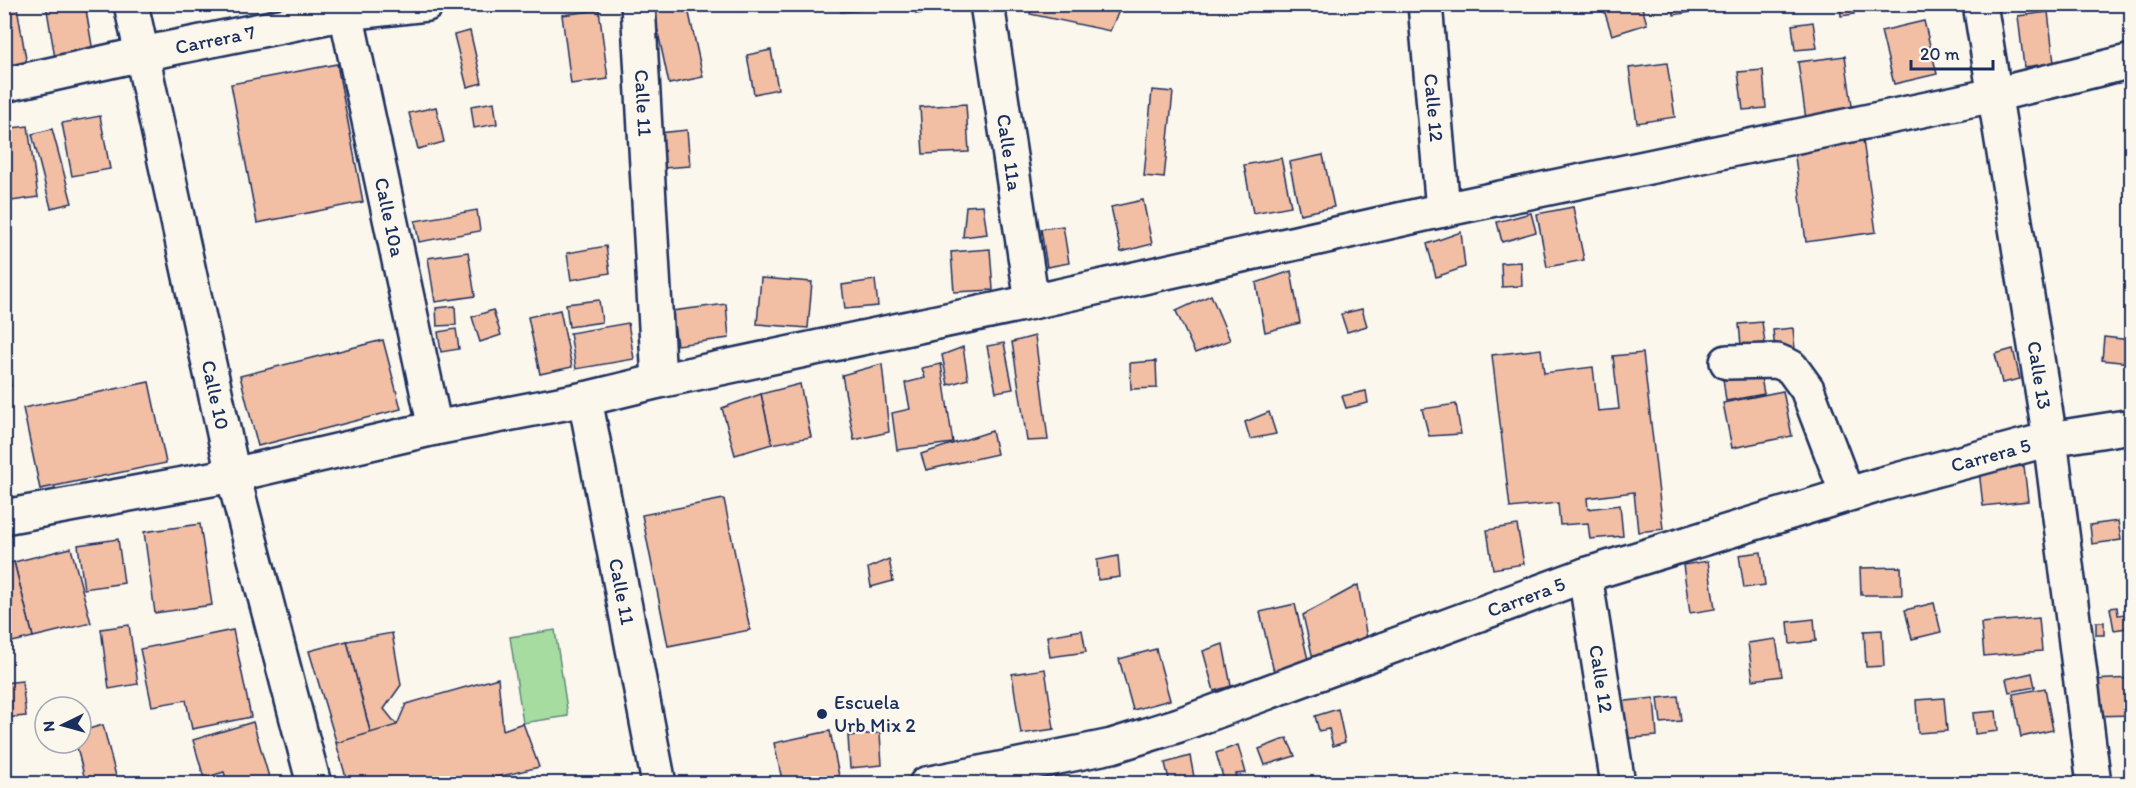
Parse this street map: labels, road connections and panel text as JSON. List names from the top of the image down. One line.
{"streets":{"street":["Carrera 7","Calle 11","Calle 12","Calle 11a","Calle 10a","Calle 13","Calle 10","Carrera 5"]},"crossings":[["Carrera 7","Calle 10a"],["Carrera 7","Calle 10"],["Calle 12","Carrera 5"],["Calle 13","Carrera 5"]],"places":["Escuela Urb Mix 2"],"scale_bar":"20 m","north":"left"}
